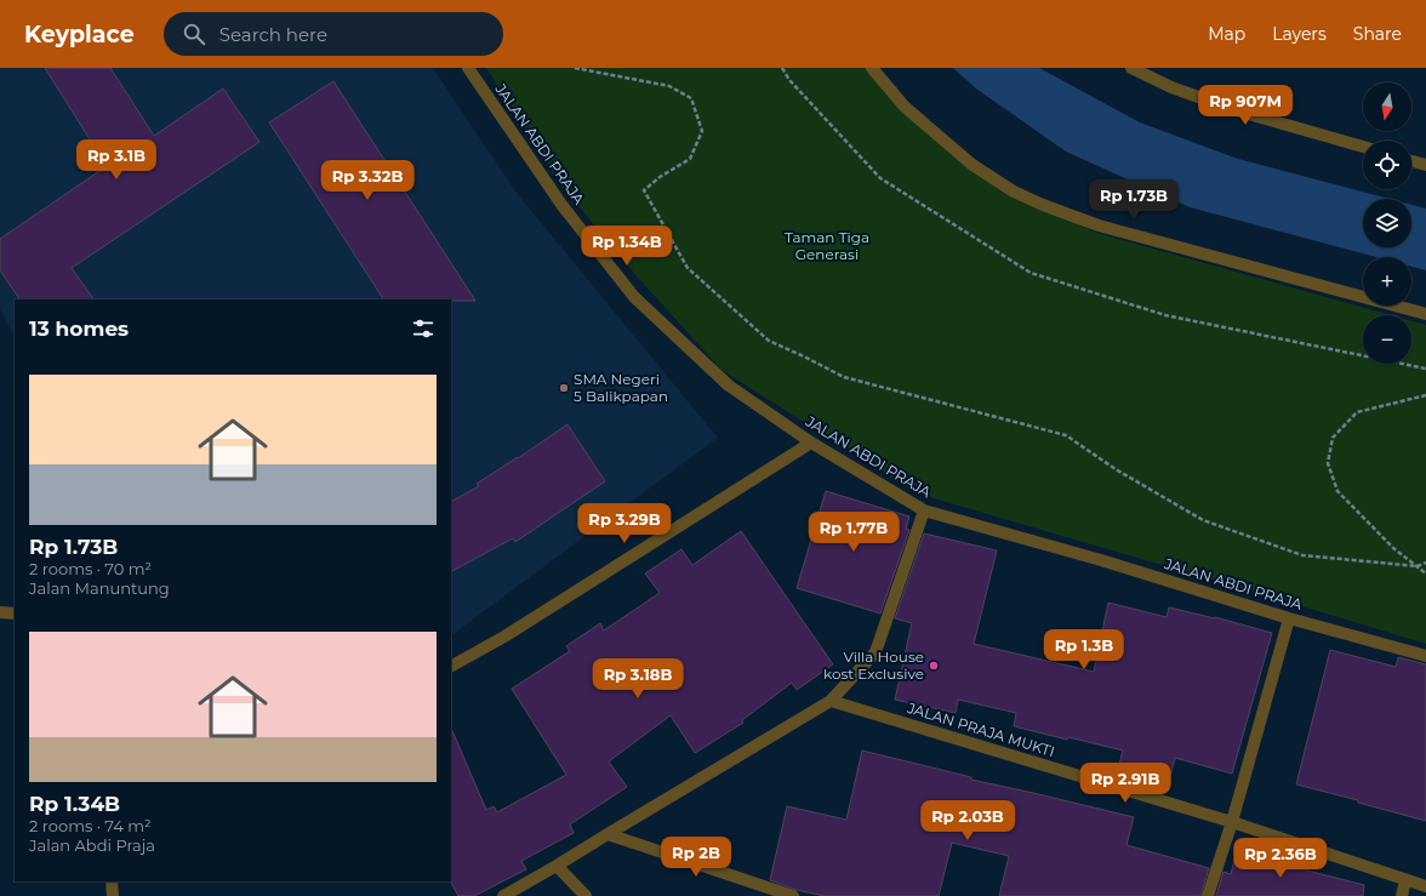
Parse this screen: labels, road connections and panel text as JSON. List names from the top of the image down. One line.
{"streets":{"street":["JALAN ABDI PRAJA","JALAN PRAJA MUKTI"]},"parks":["Taman Tiga Generasi"],"places":["SMA Negeri 5 Balikpapan","Villa House kost Exclusive"],"north":"bottom","page":{"header":"Keyplace","search":"Search here","nav":["Map","Layers","Share"],"map_buttons":["+","−"],"price":["Rp 907M","Rp 3.1B","Rp 3.32B","Rp 1.73B","Rp 1.34B","Rp 3.29B","Rp 1.77B","Rp 1.3B","Rp 3.18B","Rp 2.91B","Rp 2.03B","Rp 2B","Rp 2.36B"],"heading":"13 homes","list":[{"name":"Rp 1.73B","note":"2 rooms · 70 m² · Jalan Manuntung"},{"name":"Rp 1.34B","note":"2 rooms · 74 m² · Jalan Abdi Praja"}]}}
